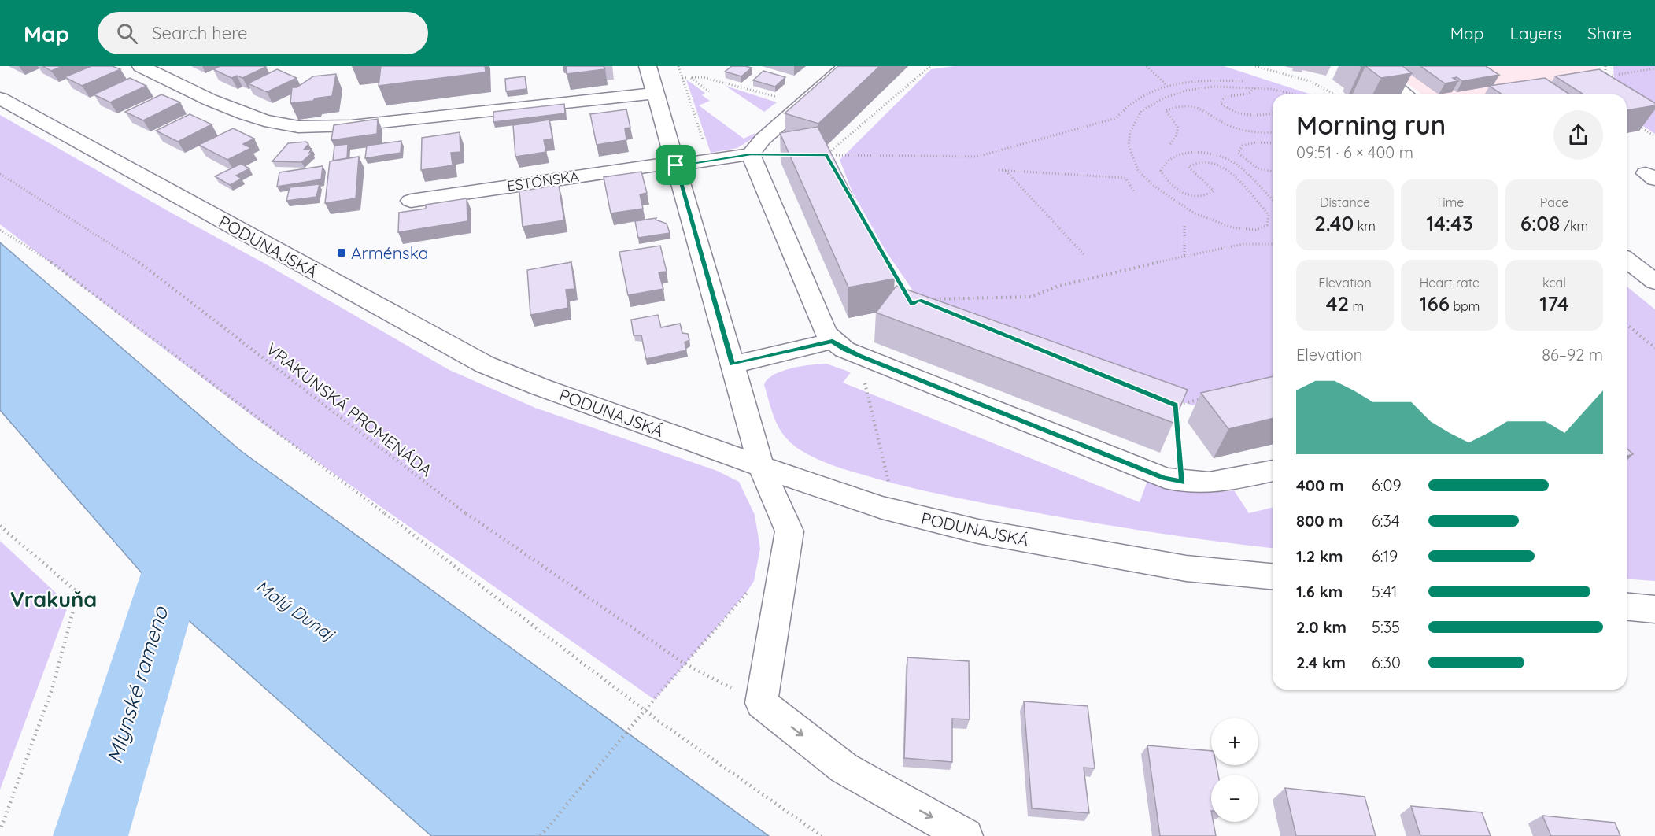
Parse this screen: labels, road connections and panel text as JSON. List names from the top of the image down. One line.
{"streets":{"street":["ESTÓNSKA","PODUNAJSKÁ"],"path":["VRAKUNSKÁ PROMENÁDA"]},"districts":["Vrakuňa"],"water":["Malý Dunaj","Mlynské rameno"],"places":{"transit":["Arménska"]},"page":{"header":"Map","search":"Search here","nav":["Map","Layers","Share"],"heading":["Morning run","09:51 · 6 × 400 m"],"stats":[["Distance","2.40 km"],["Time","14:43"],["Pace","6:08 /km"],["Elevation","42 m"],["Heart rate","166 bpm"],["kcal","174"]],"chart":["Elevation","86–92 m"],"list":[{"name":"400 m","note":"6:09"},{"name":"800 m","note":"6:34"},{"name":"1.2 km","note":"6:19"},{"name":"1.6 km","note":"5:41"},{"name":"2.0 km","note":"5:35"},{"name":"2.4 km","note":"6:30"}],"map_buttons":["+","−"]}}
